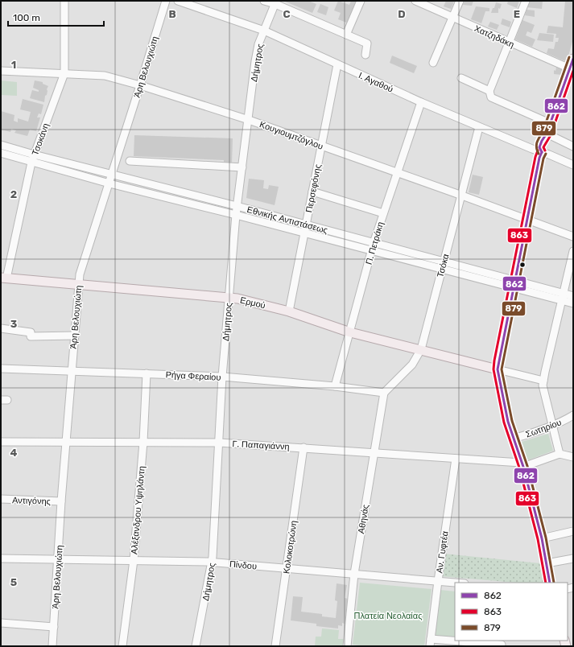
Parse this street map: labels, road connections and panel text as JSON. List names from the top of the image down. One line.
{"streets":{"main road":["Ερμού"],"street":["Χατζηδάκη","Δήμητρος","Άρη Βελουχιώτη","Ι. Αγαθού","Κουγιουμτζόγλου","Τσοκάνη","Περσεφόνης","Εθνικής Αντιστάσεως","Π. Πετράκη","Τσόκα","Ρήγα Φεραίου","Σωτηρίου","Γ. Παπαγιάννη","Αντιγόνης","Αλέξανδρου Υψηλάντη","Αθηνάς","Κολοκοτρώνη","Αν. Γυφτέα","Πίνδου"]},"crossings":[["Δήμητρος","Ι. Αγαθού"],["Δήμητρος","Κουγιουμτζόγλου"],["Δήμητρος","Εθνικής Αντιστάσεως"],["Δήμητρος","Ερμού"],["Δήμητρος","Ρήγα Φεραίου"],["Δήμητρος","Γ. Παπαγιάννη"],["Δήμητρος","Πίνδου"],["Άρη Βελουχιώτη","Κουγιουμτζόγλου"],["Άρη Βελουχιώτη","Εθνικής Αντιστάσεως"],["Άρη Βελουχιώτη","Ερμού"],["Άρη Βελουχιώτη","Ρήγα Φεραίου"],["Άρη Βελουχιώτη","Γ. Παπαγιάννη"],["Άρη Βελουχιώτη","Αντιγόνης"],["Άρη Βελουχιώτη","Πίνδου"],["Ι. Αγαθού","Περσεφόνης"],["Ι. Αγαθού","Π. Πετράκη"],["Ι. Αγαθού","Τσόκα"],["Κουγιουμτζόγλου","Τσοκάνη"],["Κουγιουμτζόγλου","Περσεφόνης"],["Κουγιουμτζόγλου","Π. Πετράκη"],["Κουγιουμτζόγλου","Τσόκα"],["Τσοκάνη","Εθνικής Αντιστάσεως"],["Τσοκάνη","Ερμού"],["Περσεφόνης","Εθνικής Αντιστάσεως"],["Περσεφόνης","Ερμού"],["Εθνικής Αντιστάσεως","Π. Πετράκη"],["Εθνικής Αντιστάσεως","Τσόκα"],["Π. Πετράκη","Ερμού"],["Π. Πετράκη","Ρήγα Φεραίου"],["Τσόκα","Ερμού"],["Τσόκα","Ρήγα Φεραίου"],["Τσόκα","Αθηνάς"],["Ρήγα Φεραίου","Αλέξανδρου Υψηλάντη"],["Ρήγα Φεραίου","Αθηνάς"],["Γ. Παπαγιάννη","Αλέξανδρου Υψηλάντη"],["Γ. Παπαγιάννη","Αθηνάς"],["Γ. Παπαγιάννη","Κολοκοτρώνη"],["Γ. Παπαγιάννη","Αν. Γυφτέα"],["Αλέξανδρου Υψηλάντη","Πίνδου"],["Αθηνάς","Πίνδου"],["Κολοκοτρώνη","Πίνδου"],["Αν. Γυφτέα","Πίνδου"]],"parks":["Πλατεία Νεολαίας"],"lines":["transit line 879","transit line 862","transit line 863"],"legend":["862","863","879"],"scale_bar":"100 m","grid":{"columns":["B","C","D","E"],"rows":["1","2","3","4","5"]}}
